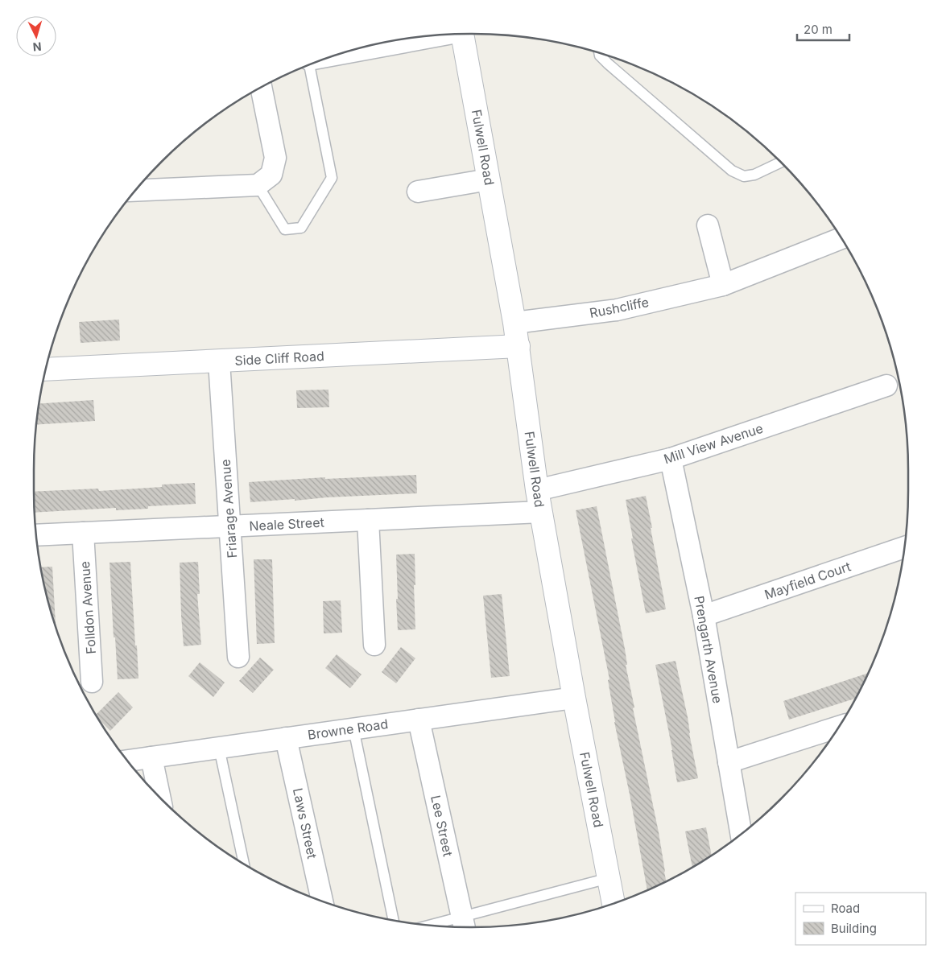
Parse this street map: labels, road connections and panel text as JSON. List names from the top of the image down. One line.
{"streets":{"street":["Fulwell Road","Rushcliffe","Side Cliff Road","Mill View Avenue","Friarage Avenue","Neale Street","Mayfield Court","Folldon Avenue","Prengarth Avenue","Browne Road","Laws Street","Lee Street"]},"crossings":[["Fulwell Road","Rushcliffe"],["Fulwell Road","Side Cliff Road"],["Fulwell Road","Mill View Avenue"],["Fulwell Road","Neale Street"],["Fulwell Road","Browne Road"],["Side Cliff Road","Friarage Avenue"],["Mill View Avenue","Prengarth Avenue"],["Friarage Avenue","Neale Street"],["Neale Street","Folldon Avenue"],["Mayfield Court","Prengarth Avenue"],["Browne Road","Laws Street"],["Browne Road","Lee Street"]],"legend":["Road","Building"],"scale_bar":"20 m","north":"bottom"}
